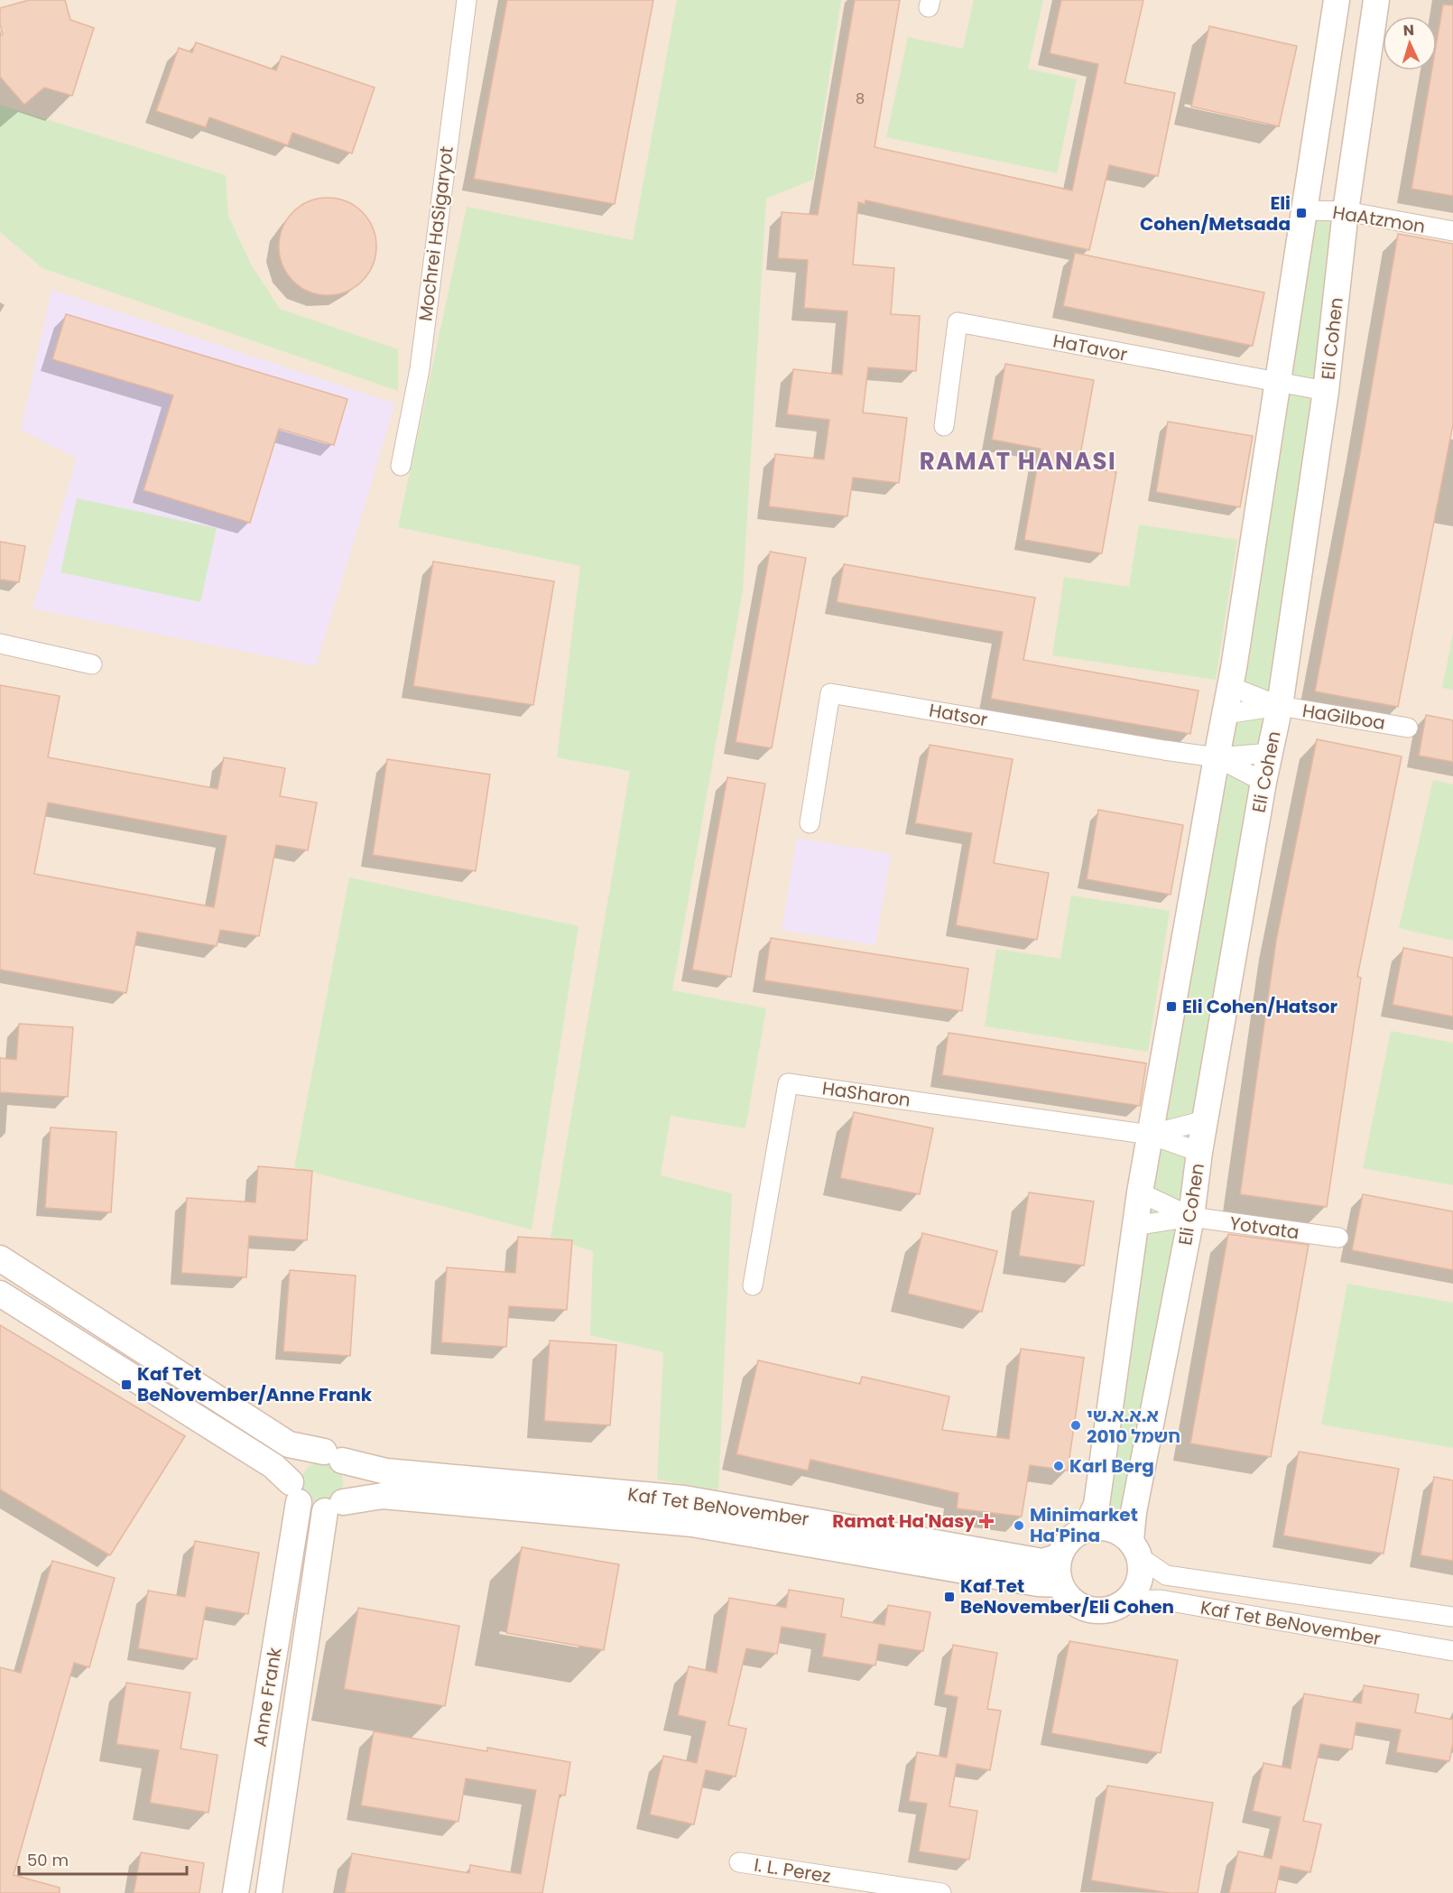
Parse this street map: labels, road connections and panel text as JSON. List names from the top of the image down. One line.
{"streets":{"street":["HaAtzmon","Mochrei HaSigaryot","Eli Cohen","HaTavor","Hatsor","HaGilboa","HaSharon","Yotvata","Kaf Tet BeNovember","Anne Frank","I. L. Perez"]},"crossings":[["HaAtzmon","Eli Cohen"],["Eli Cohen","HaTavor"],["Eli Cohen","Hatsor"],["Eli Cohen","HaGilboa"],["Eli Cohen","HaSharon"],["Eli Cohen","Yotvata"],["Eli Cohen","Kaf Tet BeNovember"],["Kaf Tet BeNovember","Anne Frank"]],"districts":["RAMAT HANASI"],"places":{"transit":["Eli Cohen/Metsada","Eli Cohen/Hatsor","Kaf Tet BeNovember/Anne Frank","Kaf Tet BeNovember/Eli Cohen"],"other":["א.א.א.שי חשמל 2010","Karl Berg","Minimarket Ha'Pina"],"health":["Ramat Ha'Nasy"]},"house_numbers":["8"],"scale_bar":"50 m","north":"top"}
